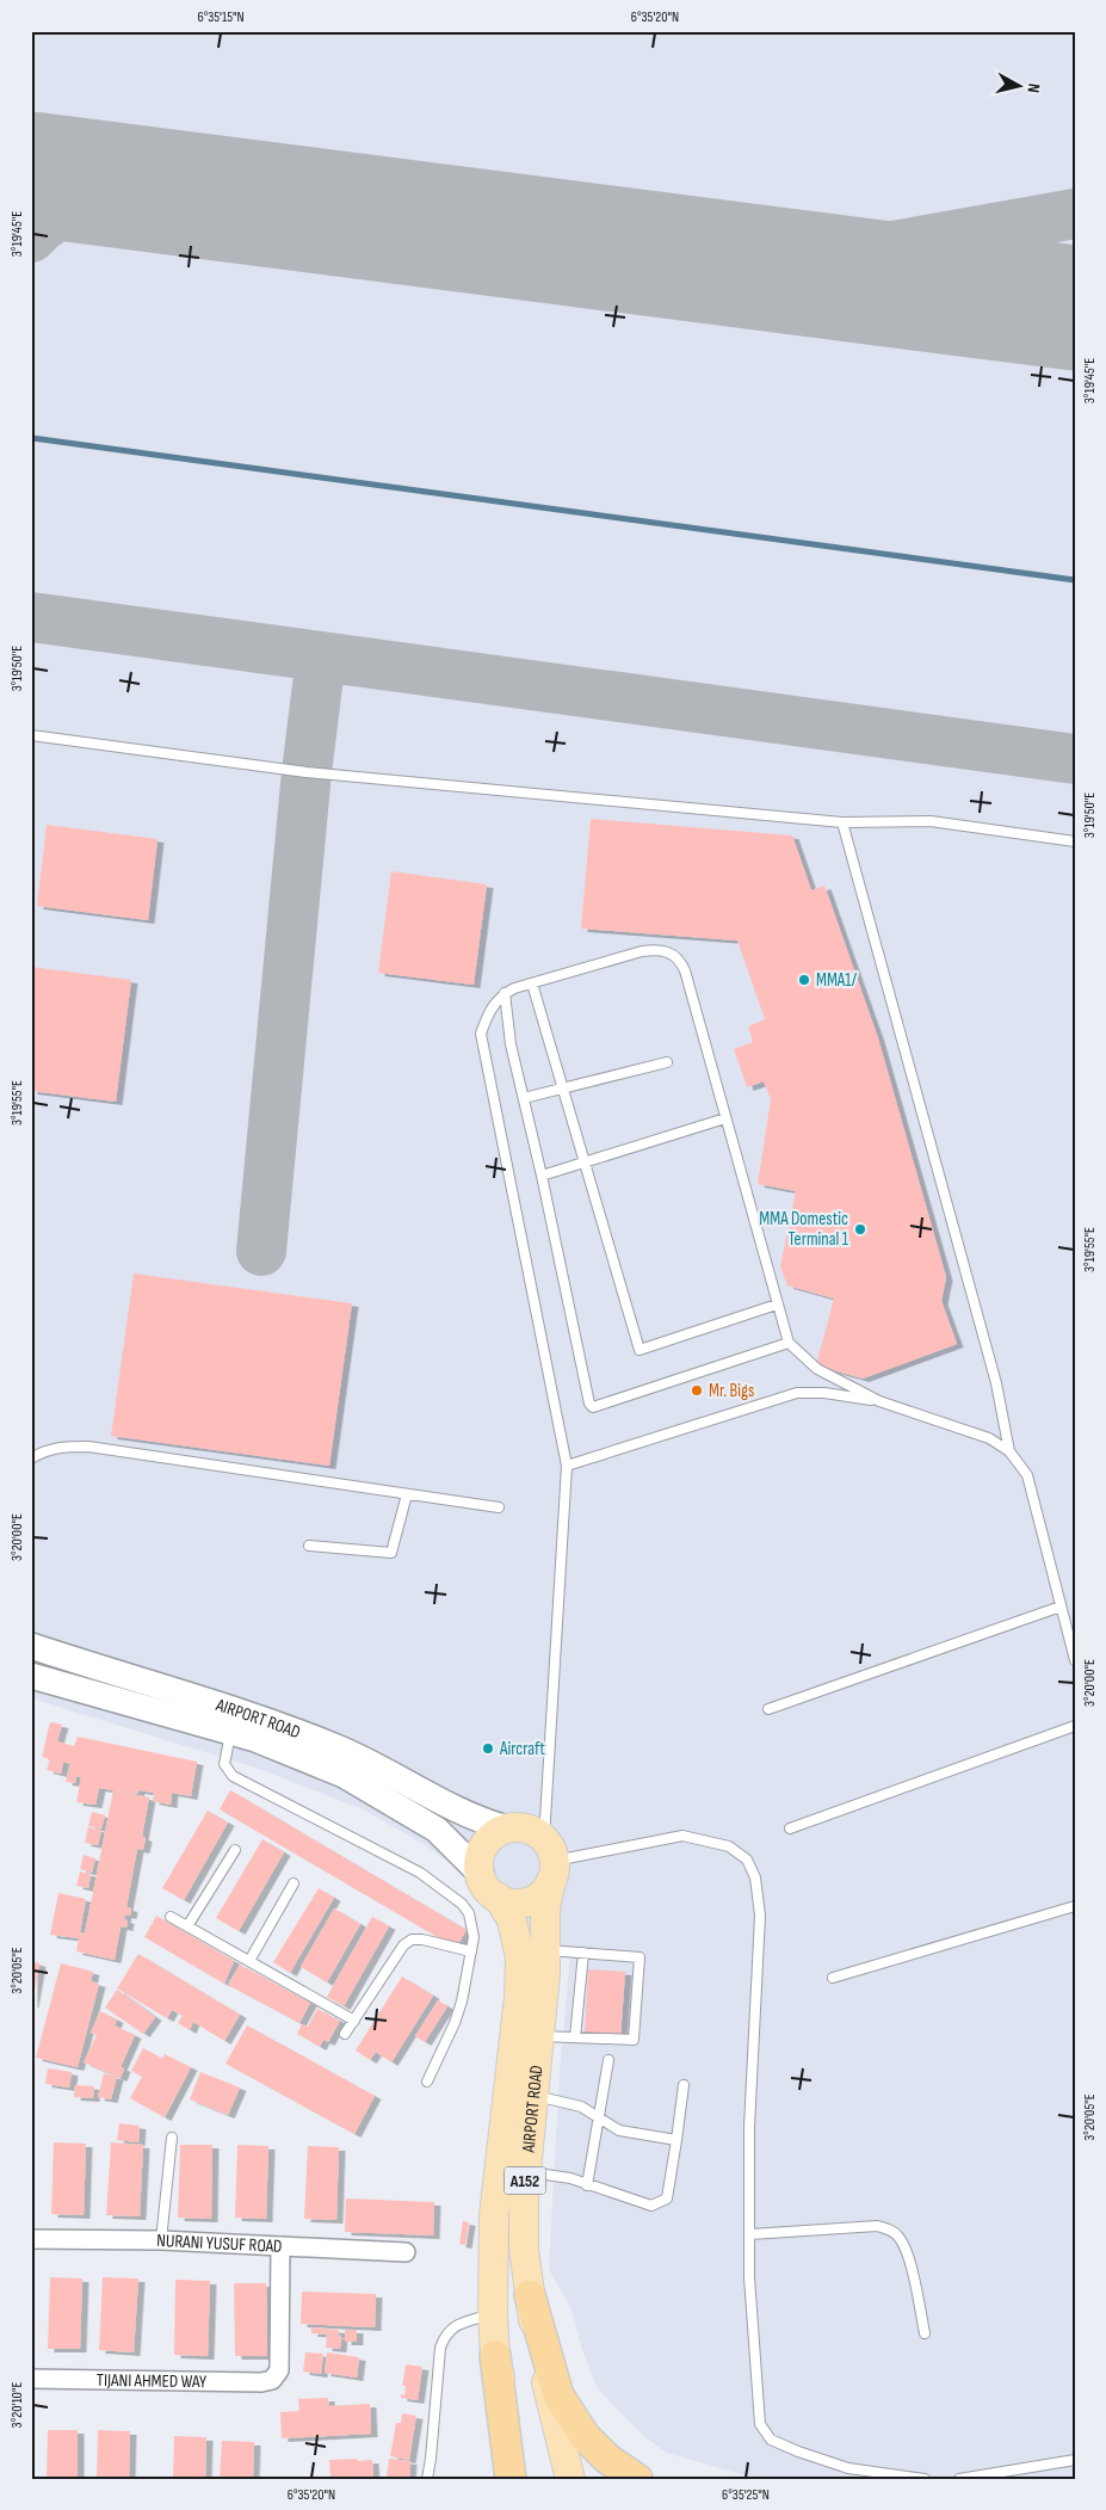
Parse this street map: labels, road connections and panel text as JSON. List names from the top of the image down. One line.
{"streets":{"main road":["AIRPORT ROAD","A152"],"street":["NURANI YUSUF ROAD","TIJANI AHMED WAY"]},"crossings":[["NURANI YUSUF ROAD","TIJANI AHMED WAY"]],"places":["MMA1/","MMA Domestic Terminal 1","Mr. Bigs","Aircraft"],"north":"right","coordinates":["6°35'15\"N","6°35'20\"N","3°19'45\"E","3°19'50\"E","3°19'55\"E","3°20'00\"E","3°20'05\"E","3°20'10\"E","6°35'25\"N"]}
